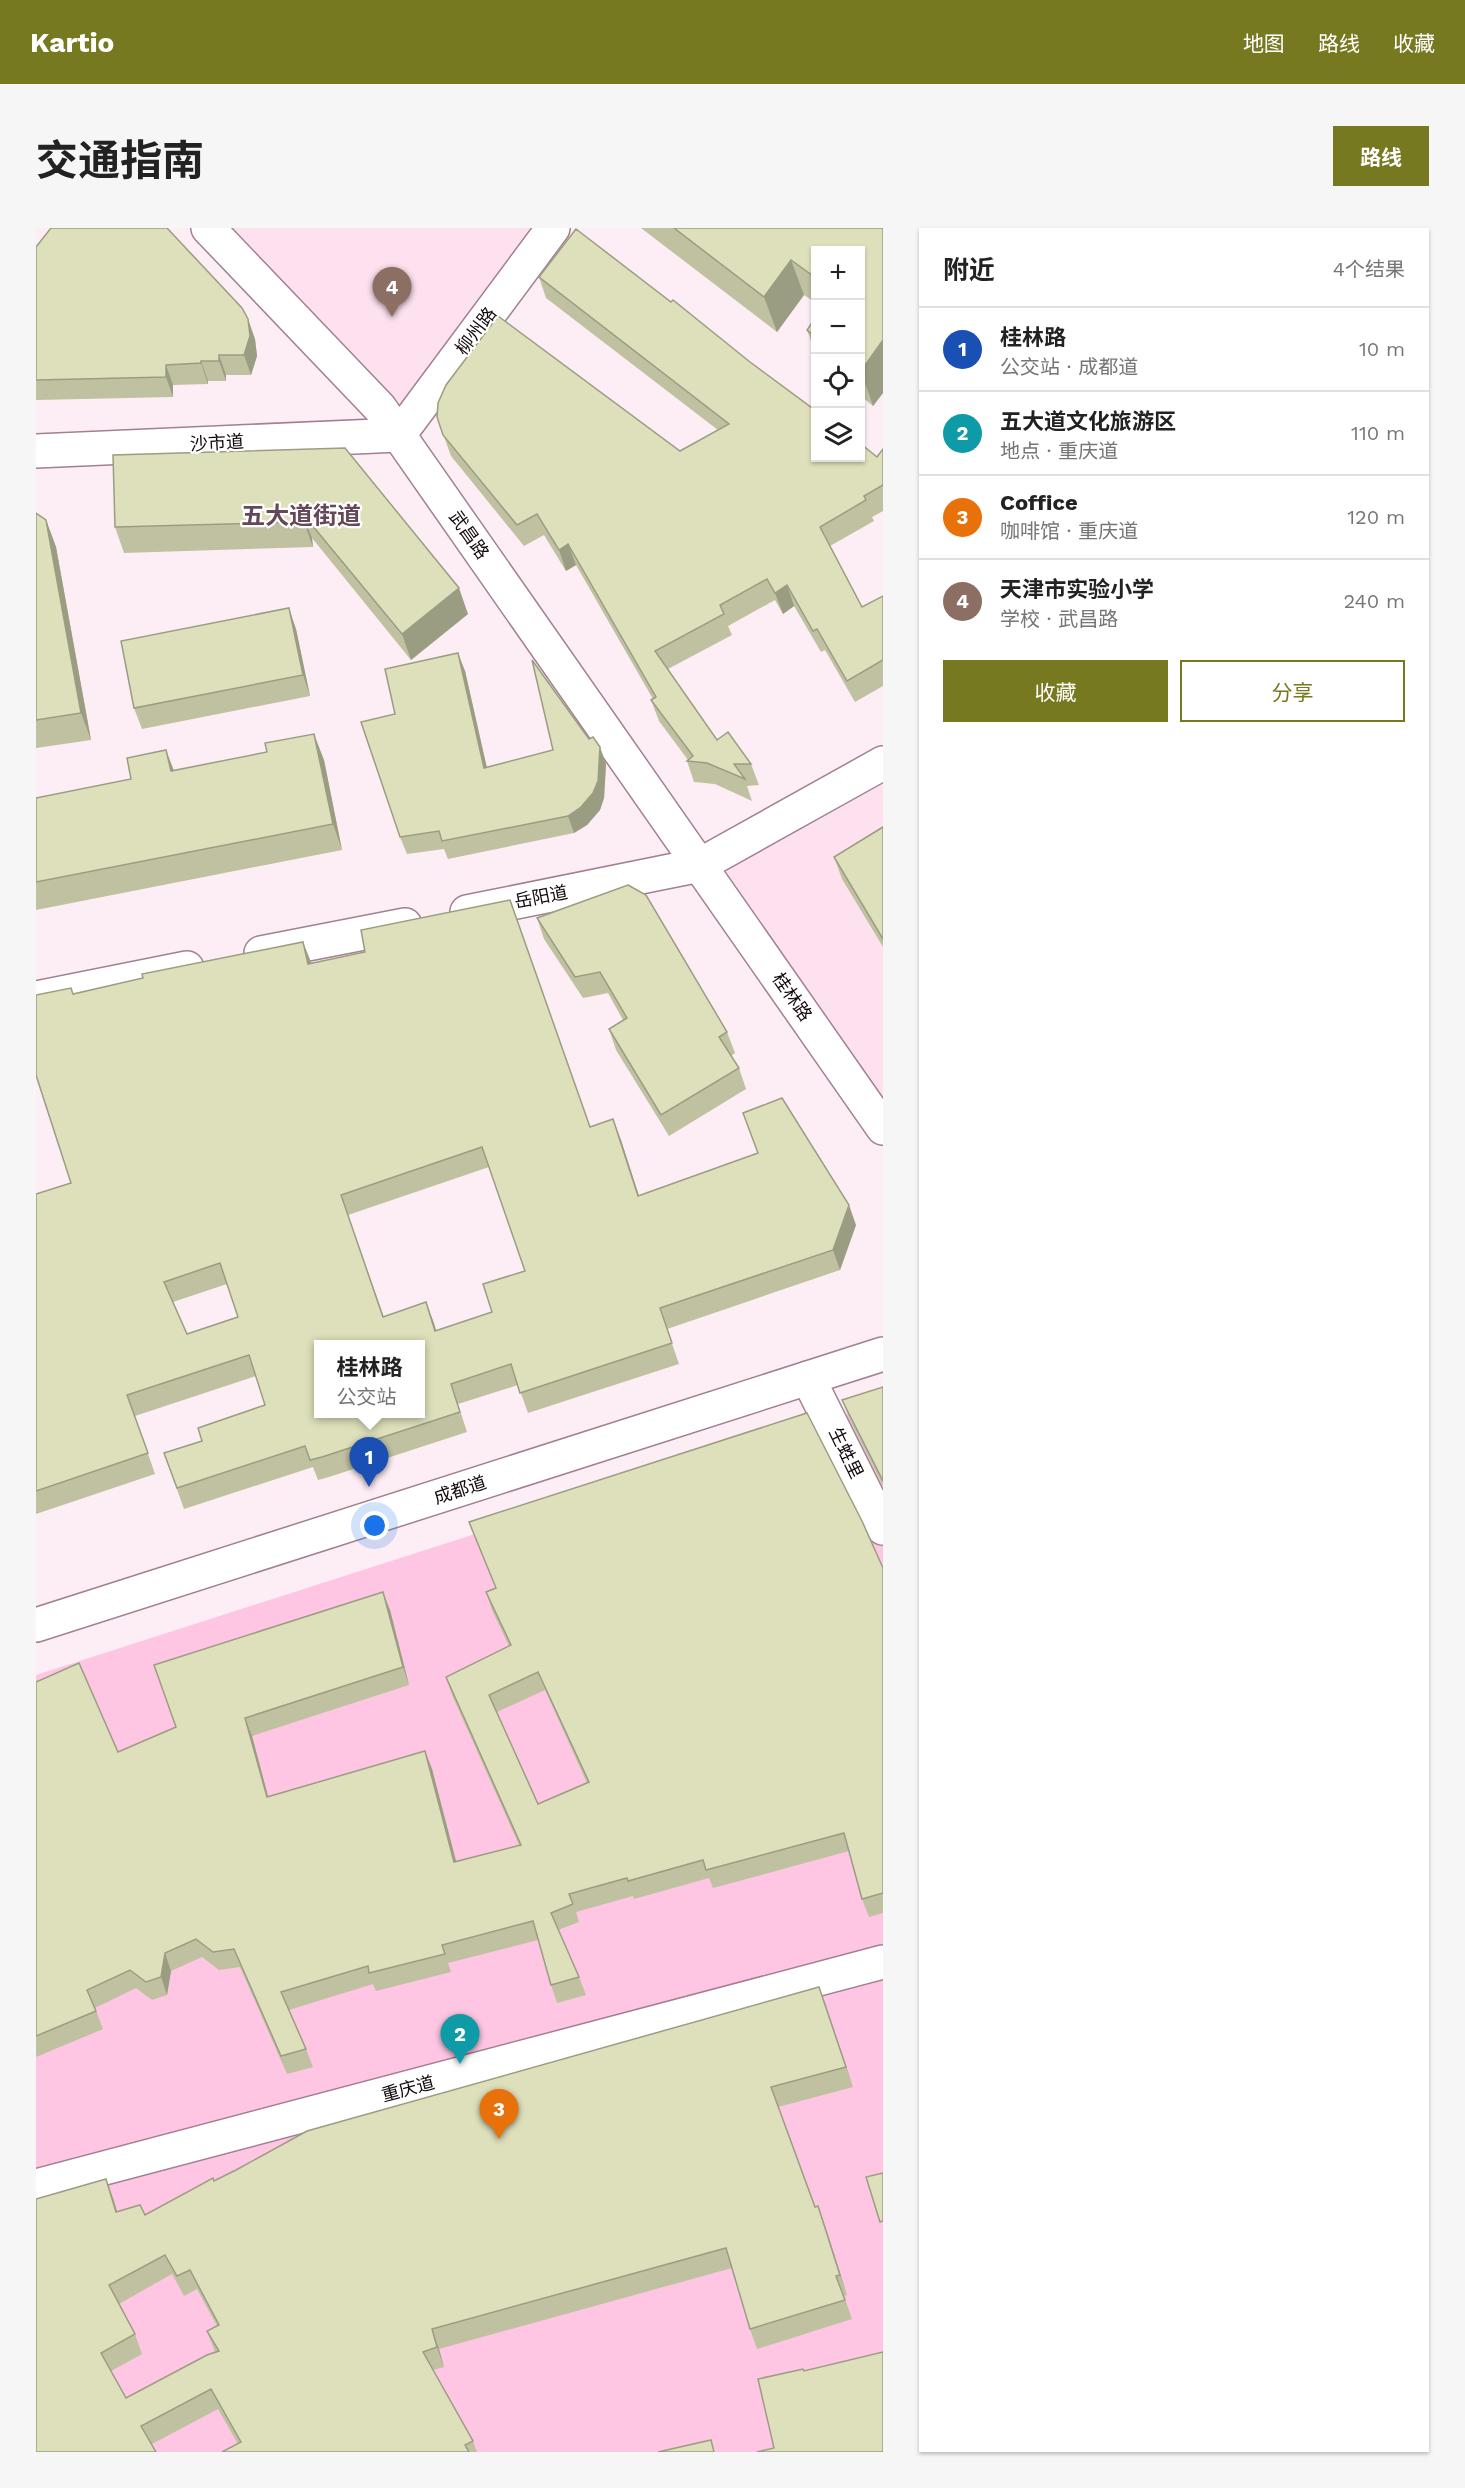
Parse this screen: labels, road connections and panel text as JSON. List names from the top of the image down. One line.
{"streets":{"street":["柳州路","沙市道","武昌路","岳阳道","桂林路","生﨡里","成都道","重庆道"]},"crossings":[["柳州路","沙市道"],["柳州路","武昌路"],["沙市道","武昌路"],["武昌路","岳阳道"],["武昌路","桂林路"],["岳阳道","桂林路"],["生﨡里","成都道"]],"districts":["五大道街道"],"page":{"header":"Kartio","nav":["地图","路线","收藏"],"title":"交通指南","buttons":["路线",["收藏","分享"]],"heading":["附近","4个结果"],"map_buttons":["+","−"],"pins":["4","1","2","3"],"list":[{"mark":"1","name":"桂林路","note":"公交站 · 成都道","value":"10 m"},{"mark":"2","name":"五大道文化旅游区","note":"地点 · 重庆道","value":"110 m"},{"mark":"3","name":"Coffice","note":"咖啡馆 · 重庆道","value":"120 m"},{"mark":"4","name":"天津市实验小学","note":"学校 · 武昌路","value":"240 m"}],"popup":["桂林路","公交站"]}}
